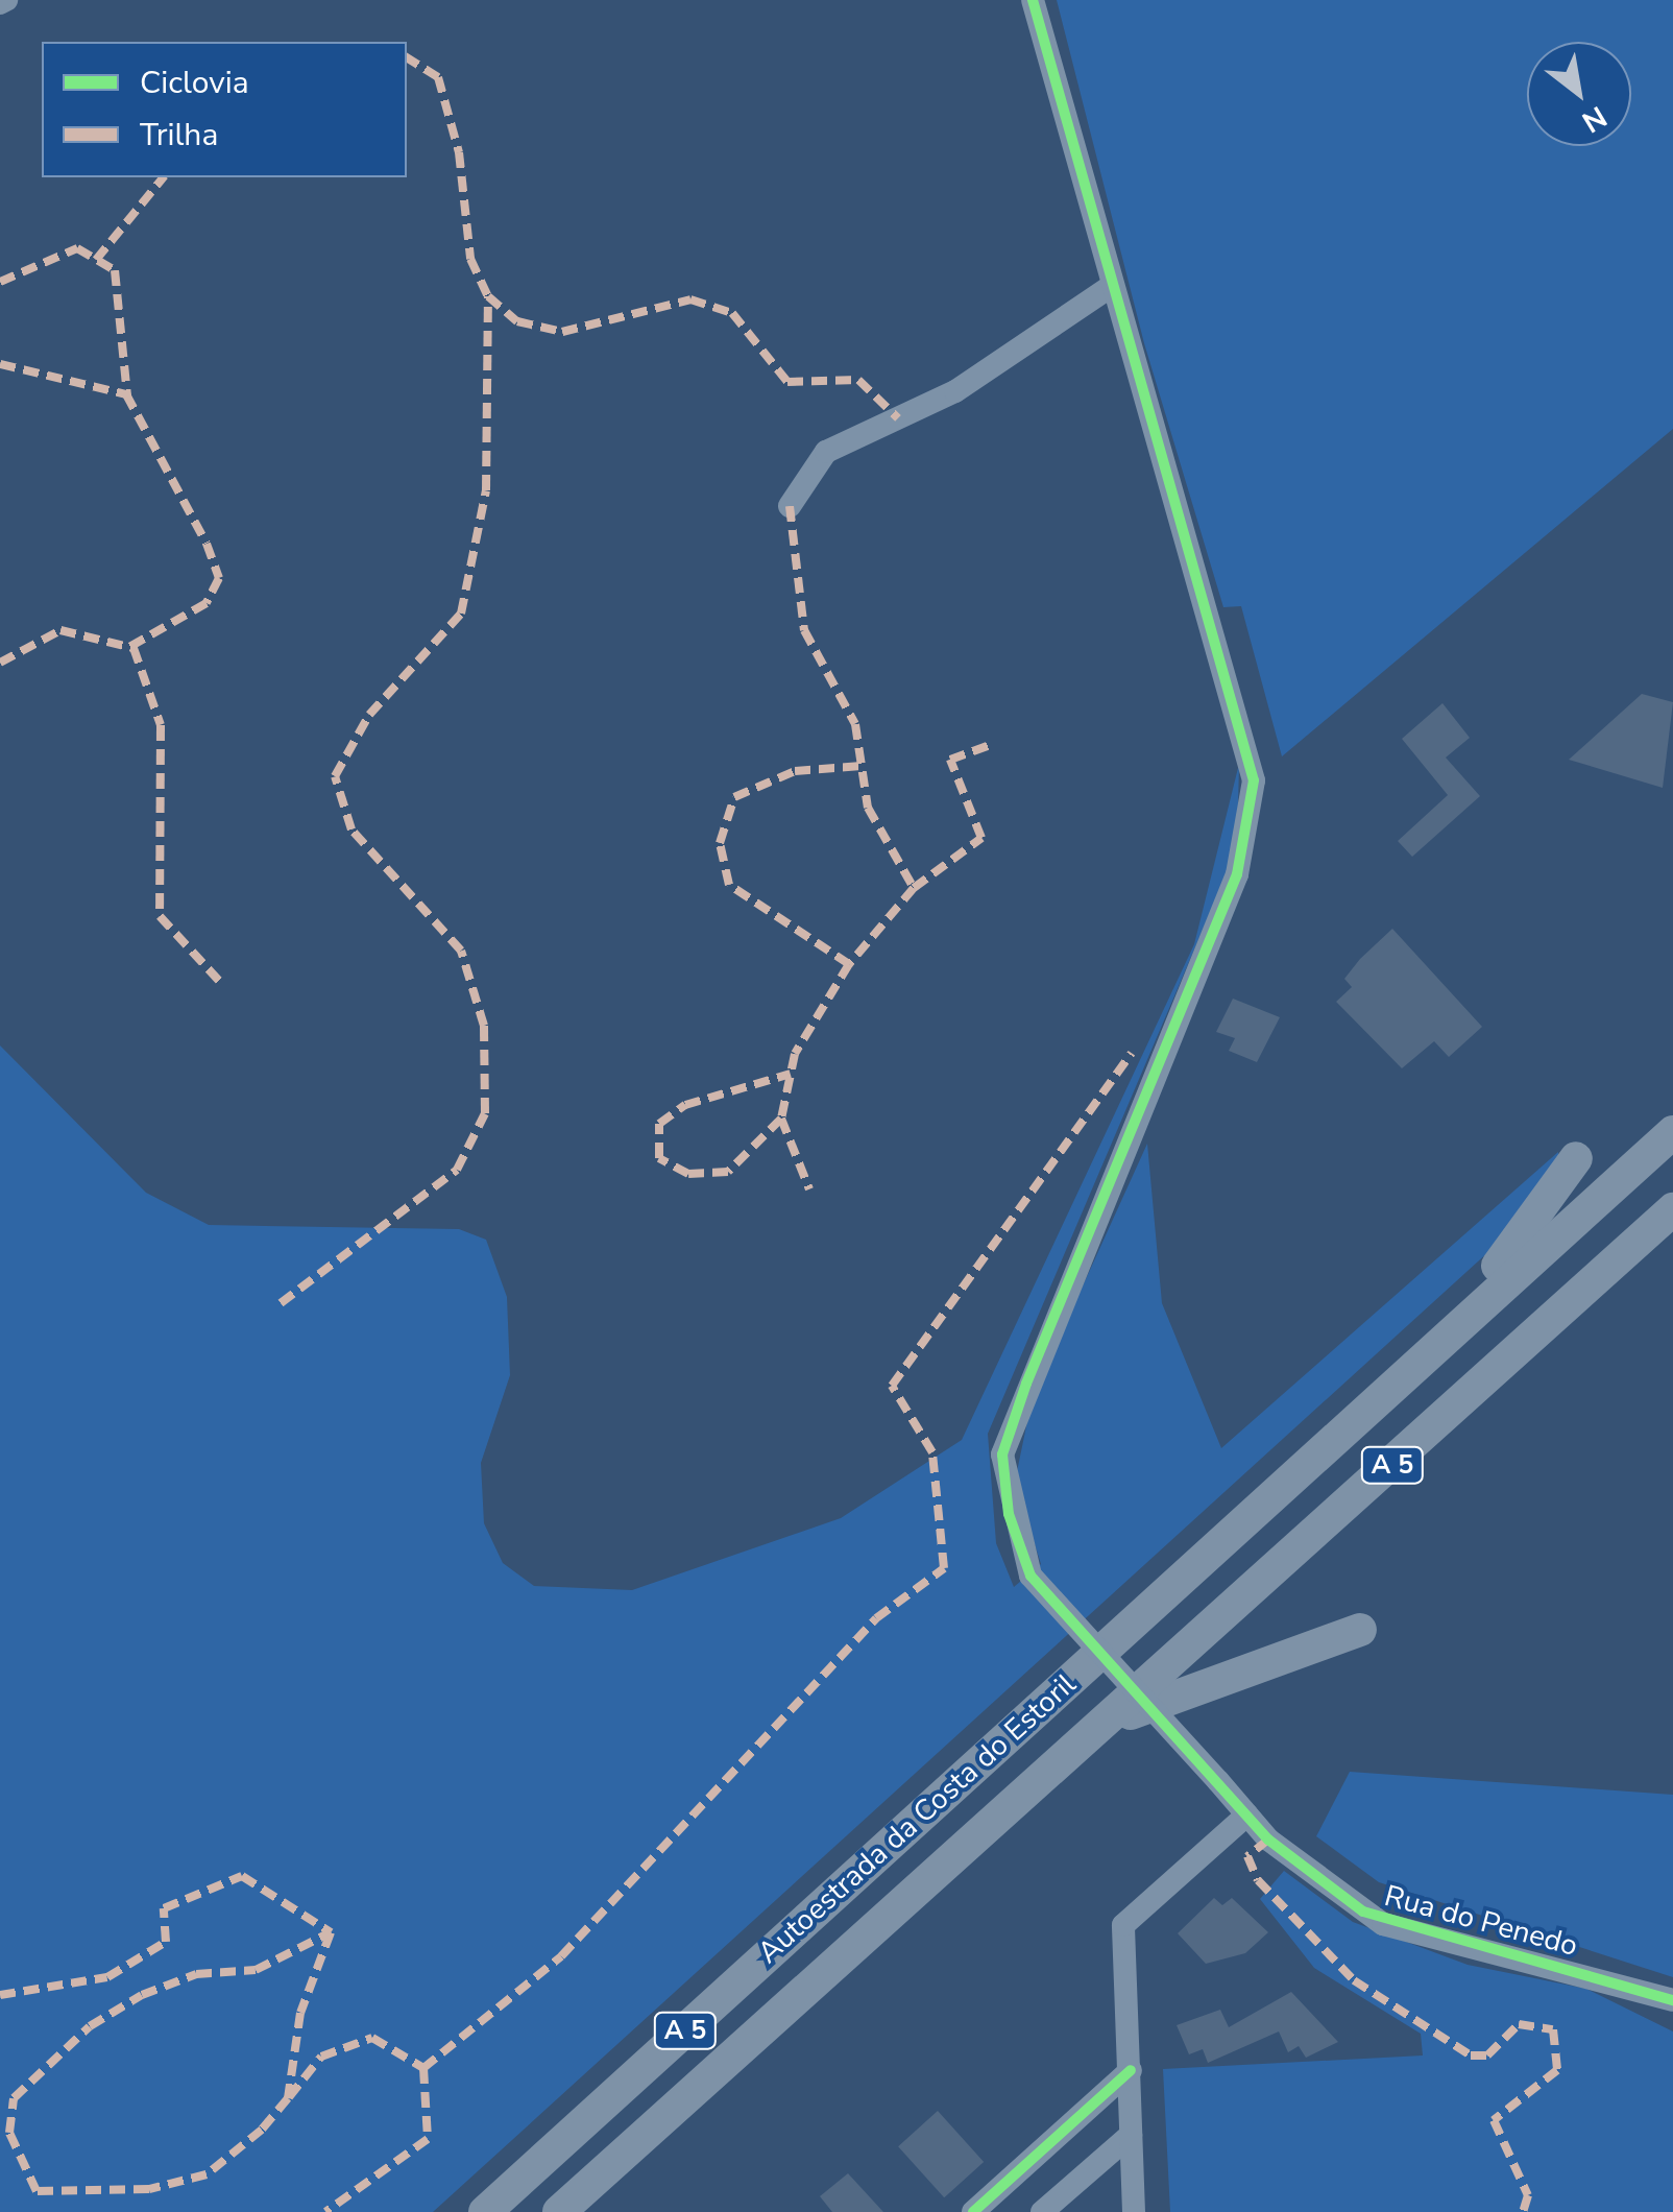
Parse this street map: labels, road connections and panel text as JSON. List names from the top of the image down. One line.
{"streets":{"highway":["A 5","Autoestrada da Costa do Estoril"],"street":["Rua do Penedo"]},"legend":["Ciclovia","Trilha"],"north":"bottom right"}
